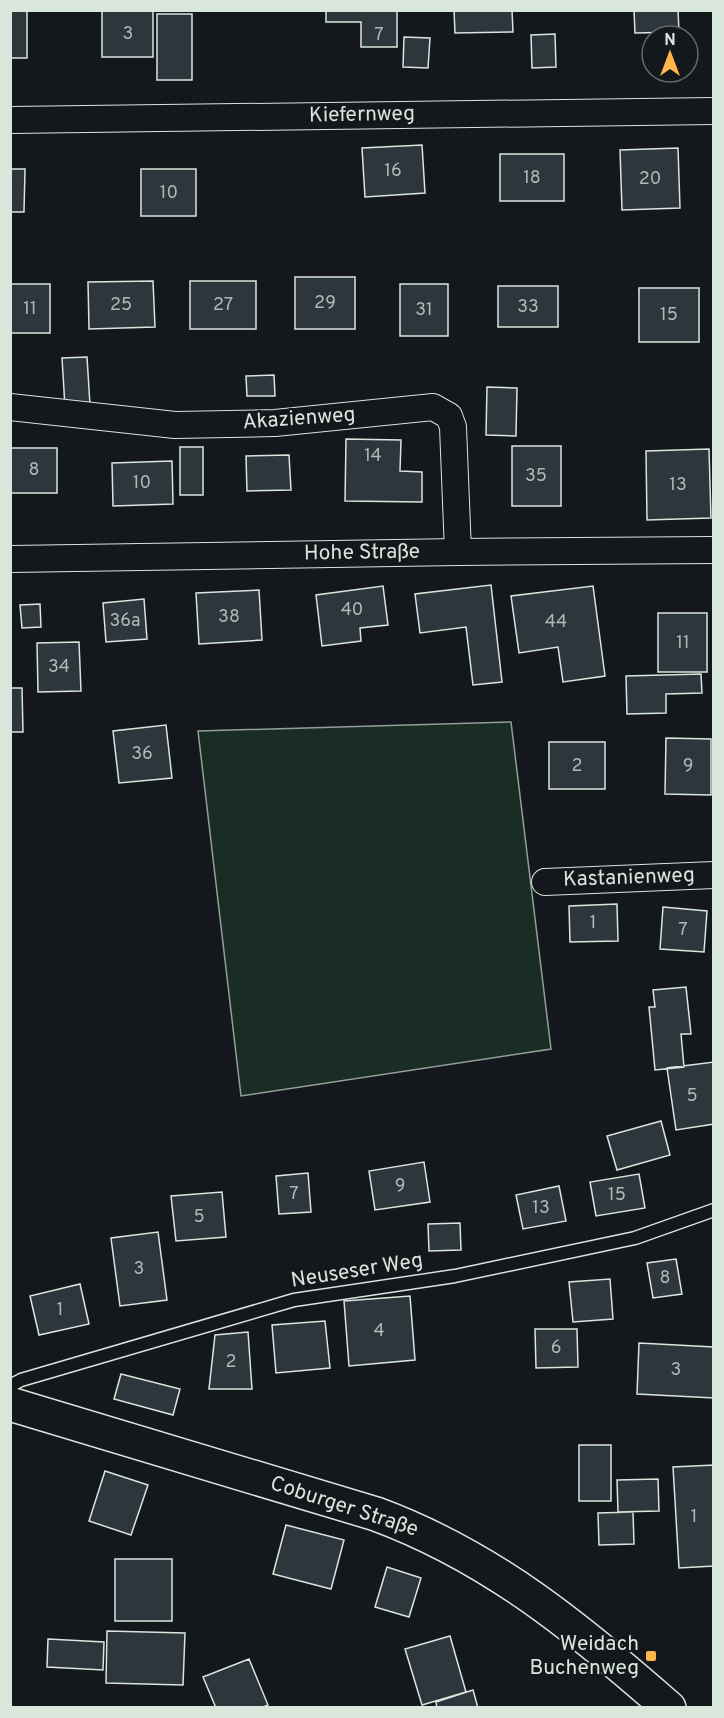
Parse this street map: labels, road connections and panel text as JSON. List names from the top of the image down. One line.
{"streets":{"main road":["Coburger Straße"],"street":["Kiefernweg","Akazienweg","Hohe Straße","Kastanienweg"],"lane":["Neuseser Weg"]},"crossings":[["Akazienweg","Hohe Straße"]],"places":{"transit":["Weidach Buchenweg"]},"house_numbers":["3","7","16","18","20","10","29","25","27","33","11","31","15","14","8","35","10","13","40","38","36a","44","11","34","36","2","9","1","7","5","9","7","15","13","5","3","8","1","4","6","2","3","1"],"north":"top"}
